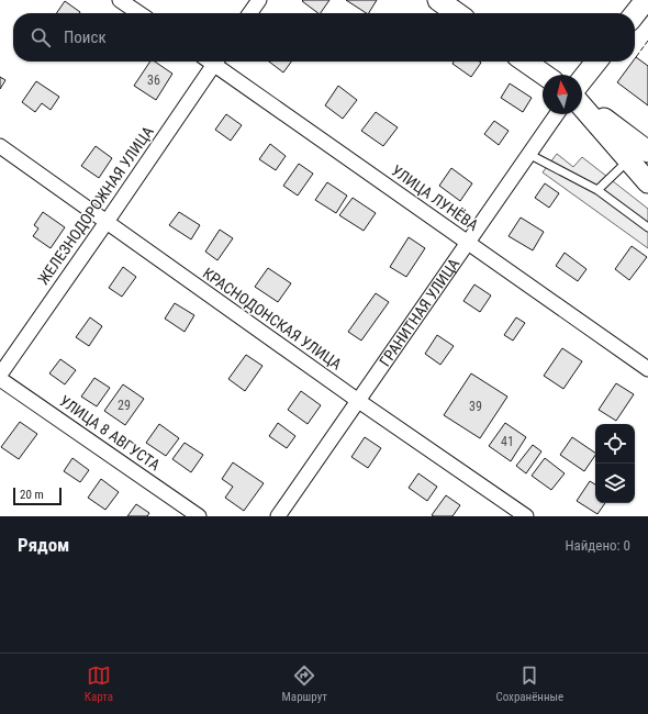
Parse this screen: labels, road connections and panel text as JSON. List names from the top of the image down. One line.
{"streets":{"street":["УЛИЦА ЛУНЁВА","ЖЕЛЕЗНОДОРОЖНАЯ УЛИЦА","ГРАНИТНАЯ УЛИЦА","КРАСНОДОНСКАЯ УЛИЦА","УЛИЦА 8 АВГУСТА"]},"crossings":[["УЛИЦА ЛУНЁВА","ГРАНИТНАЯ УЛИЦА"],["ЖЕЛЕЗНОДОРОЖНАЯ УЛИЦА","КРАСНОДОНСКАЯ УЛИЦА"],["ГРАНИТНАЯ УЛИЦА","КРАСНОДОНСКАЯ УЛИЦА"]],"house_numbers":["36","29","39","41"],"scale_bar":"20 m","north":"top","page":{"search":"Поиск","scale":"20 m","heading":["Рядом","Найдено: 0"],"nav":["Карта","Маршрут","Сохранённые"]}}
